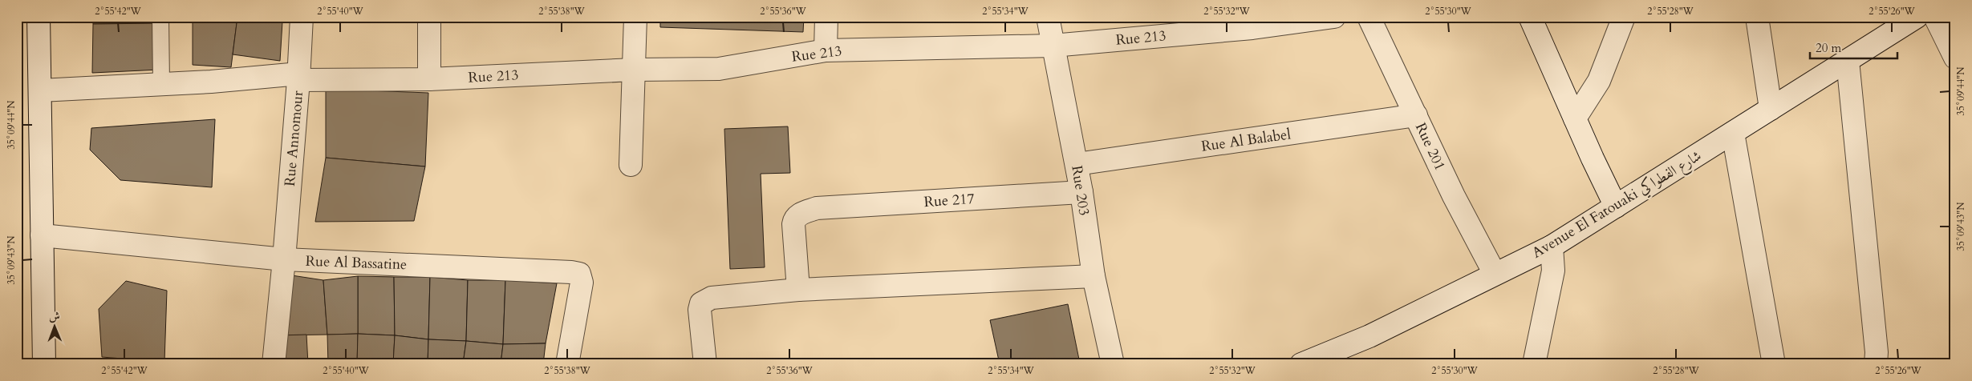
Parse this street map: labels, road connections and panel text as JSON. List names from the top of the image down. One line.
{"streets":{"street":["Rue 213","Rue Annomour","Rue Al Balabel","Rue 201","Rue 203","Rue 217","Avenue El Fatouaki شارع الفطواكي","Rue Al Bassatine"]},"crossings":[["Rue 213","Rue Annomour"],["Rue 213","Rue 203"],["Rue Annomour","Rue Al Bassatine"],["Rue Al Balabel","Rue 201"],["Rue Al Balabel","Rue 203"],["Rue 201","Avenue El Fatouaki شارع الفطواكي"],["Rue 203","Rue 217"]],"scale_bar":"20 m","north":"top","coordinates":["2°55'42\"W","2°55'40\"W","2°55'38\"W","2°55'36\"W","2°55'34\"W","2°55'32\"W","2°55'30\"W","2°55'28\"W","2°55'26\"W","35°09'44\"N","35°09'43\"N"]}
